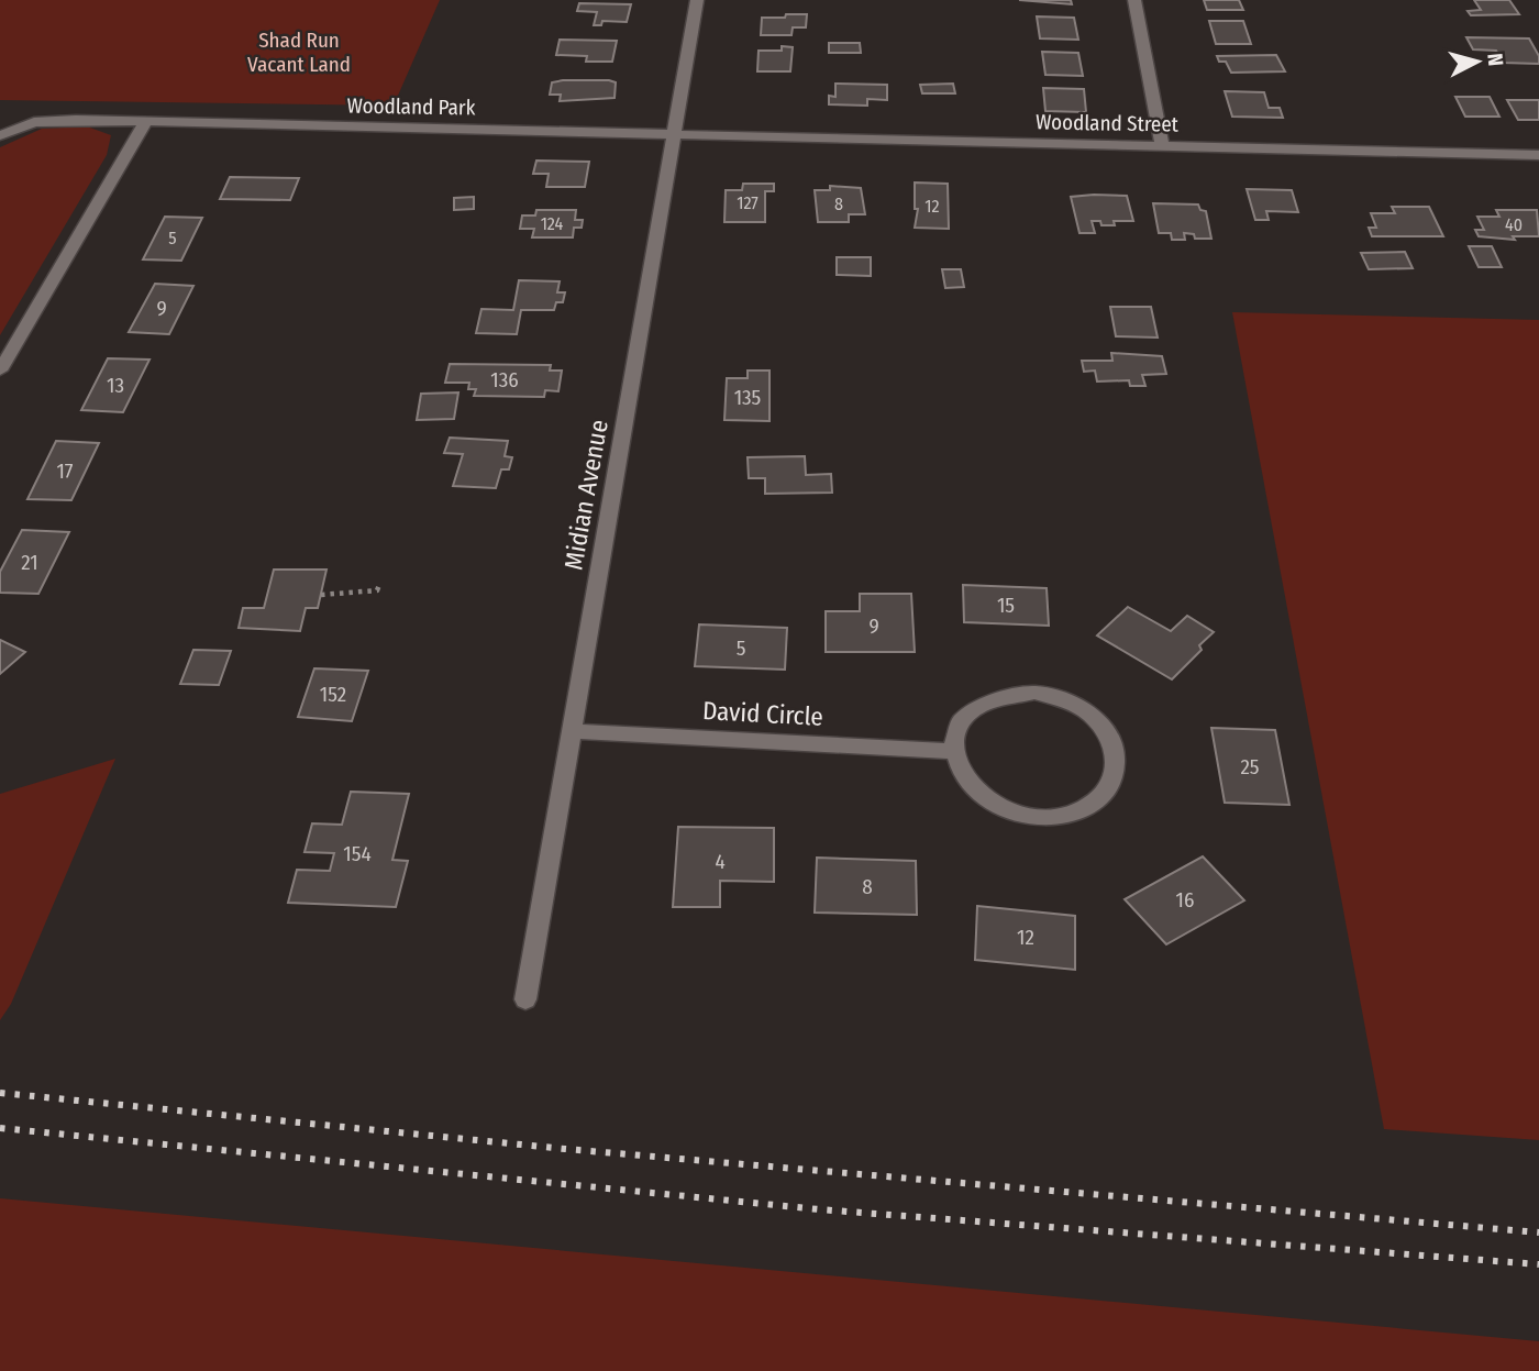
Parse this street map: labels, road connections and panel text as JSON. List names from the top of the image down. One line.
{"streets":{"street":["Woodland Park","Woodland Street","Midian Avenue","David Circle"]},"crossings":[["Woodland Park","Woodland Street"],["Woodland Park","Midian Avenue"],["Woodland Street","Midian Avenue"],["Midian Avenue","David Circle"]],"parks":["Shad Run Vacant Land"],"house_numbers":["127","8","12","124","40","5","9","136","13","135","17","21","15","9","5","152","25","154","4","8","16","12"],"north":"right"}
